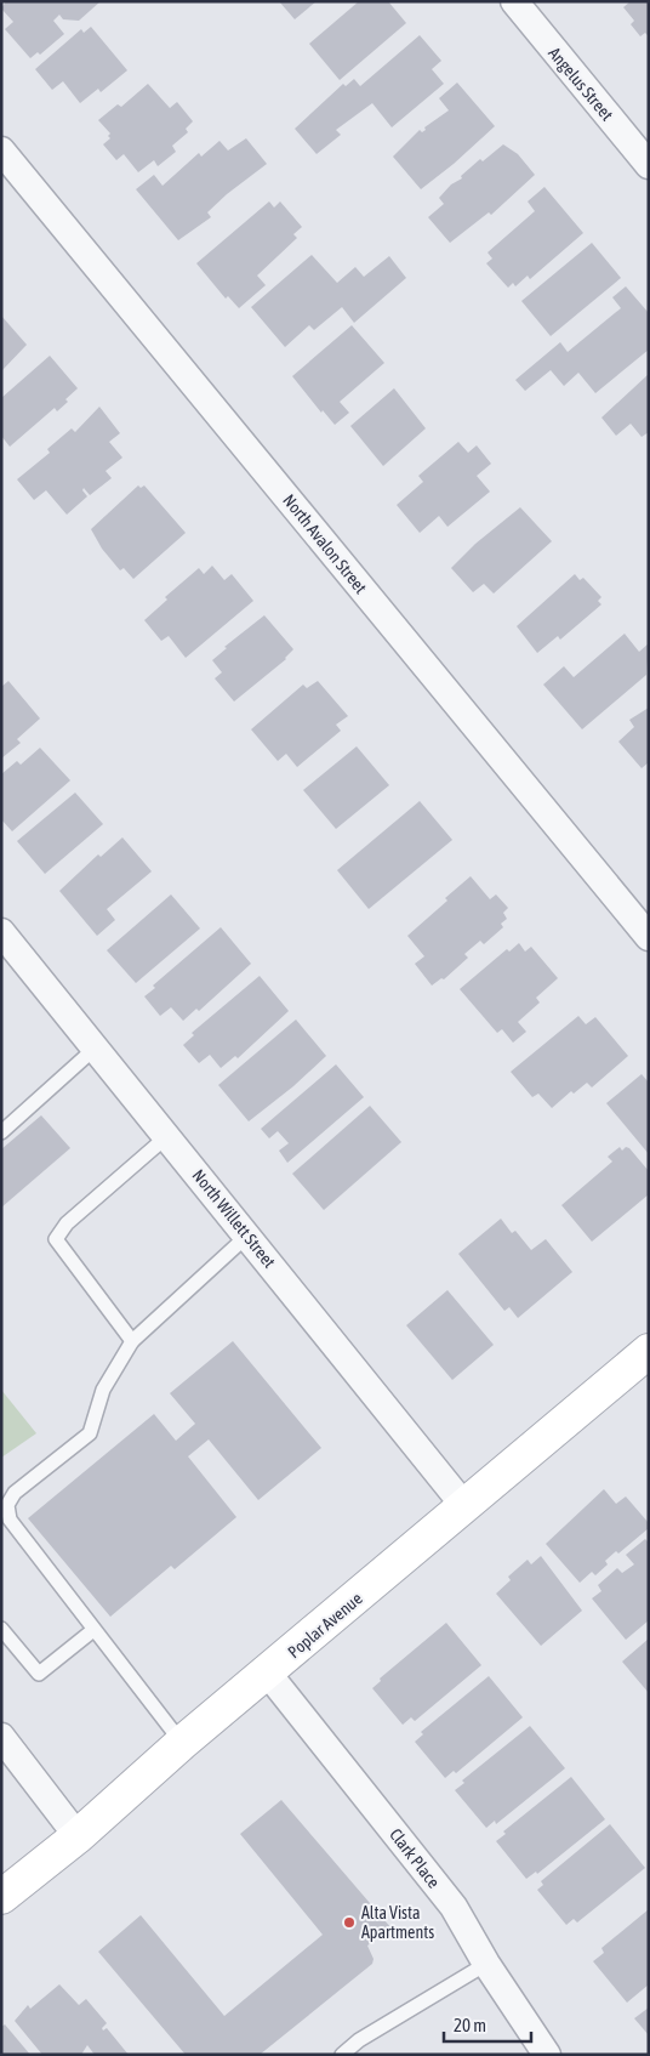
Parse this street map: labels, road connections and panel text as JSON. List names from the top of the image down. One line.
{"streets":{"main road":["Poplar Avenue"],"street":["Angelus Street","North Avalon Street","North Willett Street","Clark Place"]},"crossings":[["North Willett Street","Poplar Avenue"],["Poplar Avenue","Clark Place"]],"places":["Alta Vista Apartments"],"scale_bar":"20 m"}
